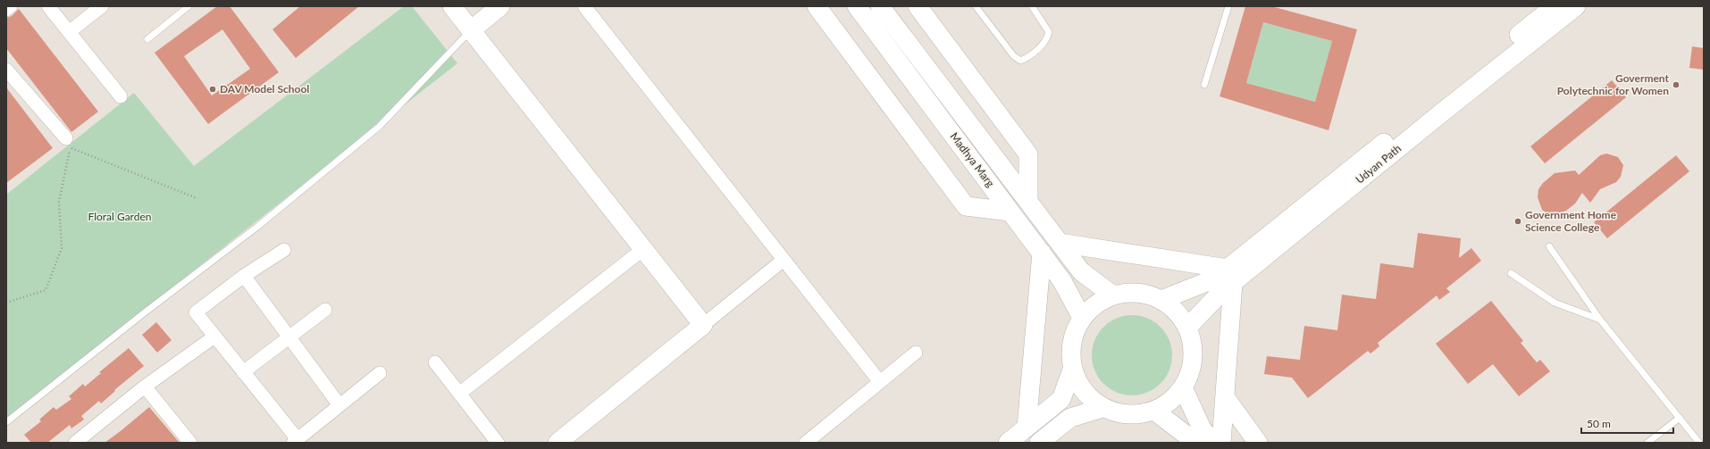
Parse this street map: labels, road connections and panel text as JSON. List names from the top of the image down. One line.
{"streets":{"main road":["Madhya Marg","Udyan Path"]},"crossings":[["Madhya Marg","Udyan Path"]],"parks":["Floral Garden"],"places":["Goverment Polytechnic for Women","DAV Model School","Government Home Science College"],"scale_bar":"50 m"}
